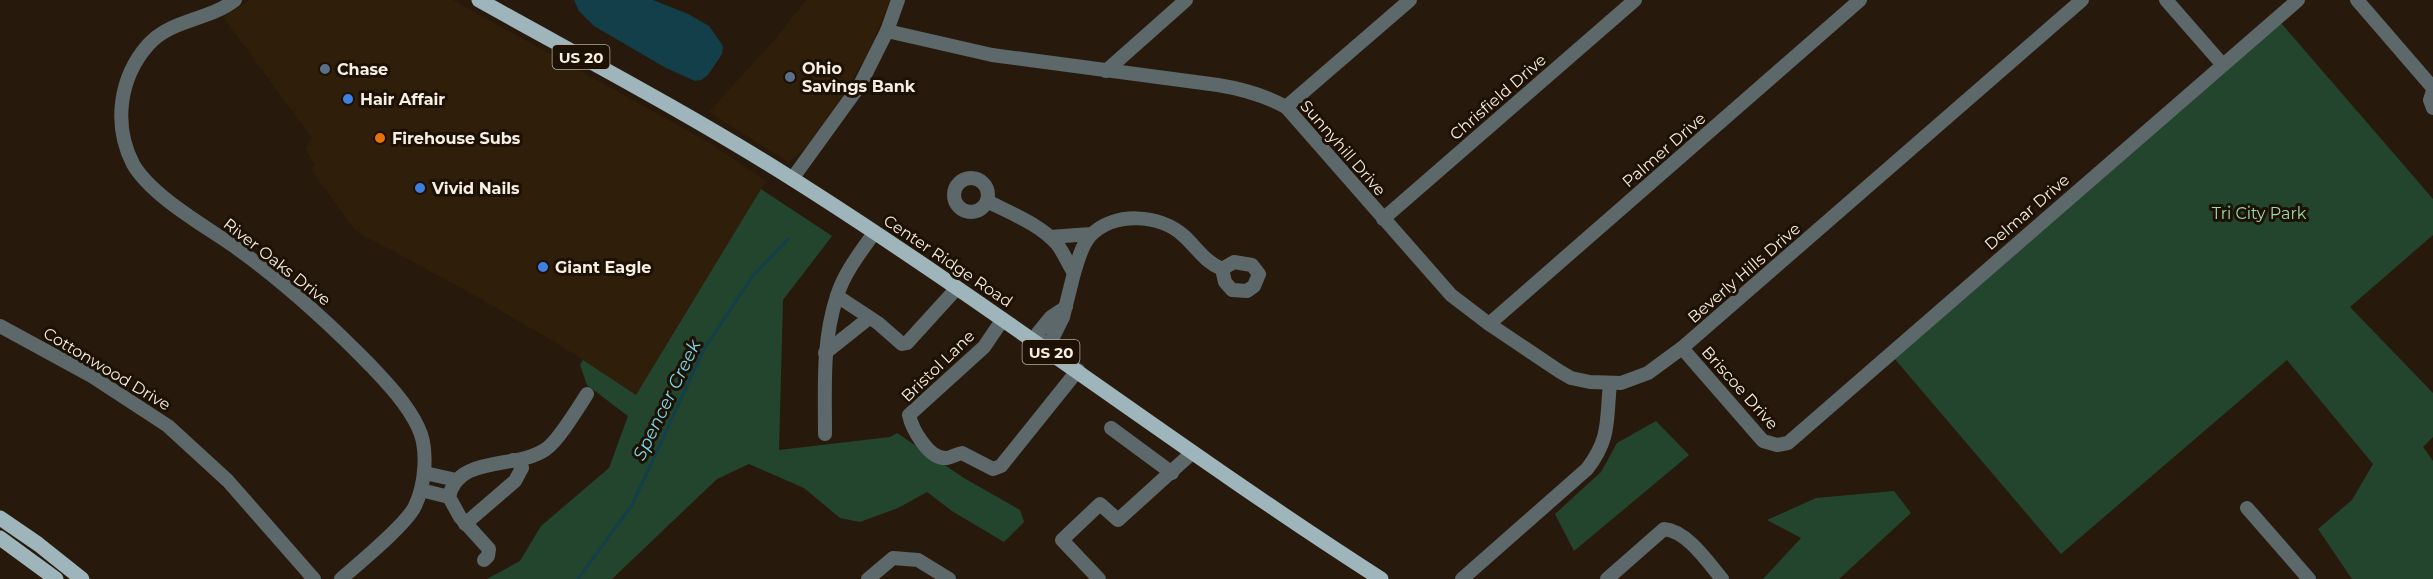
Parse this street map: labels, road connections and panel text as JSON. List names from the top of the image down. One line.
{"streets":{"main road":["US 20","Center Ridge Road"],"street":["Chrisfield Drive","Sunnyhill Drive","Palmer Drive","Delmar Drive","River Oaks Drive","Beverly Hills Drive","Bristol Lane","Cottonwood Drive","Briscoe Drive"]},"crossings":[["Chrisfield Drive","Sunnyhill Drive"],["Sunnyhill Drive","Palmer Drive"],["Sunnyhill Drive","Beverly Hills Drive"],["Delmar Drive","Briscoe Drive"],["Center Ridge Road","Bristol Lane"],["Beverly Hills Drive","Briscoe Drive"]],"water":["Spencer Creek"],"parks":["Tri City Park"],"places":["Chase","Ohio Savings Bank","Hair Affair","Firehouse Subs","Vivid Nails","Giant Eagle"]}
